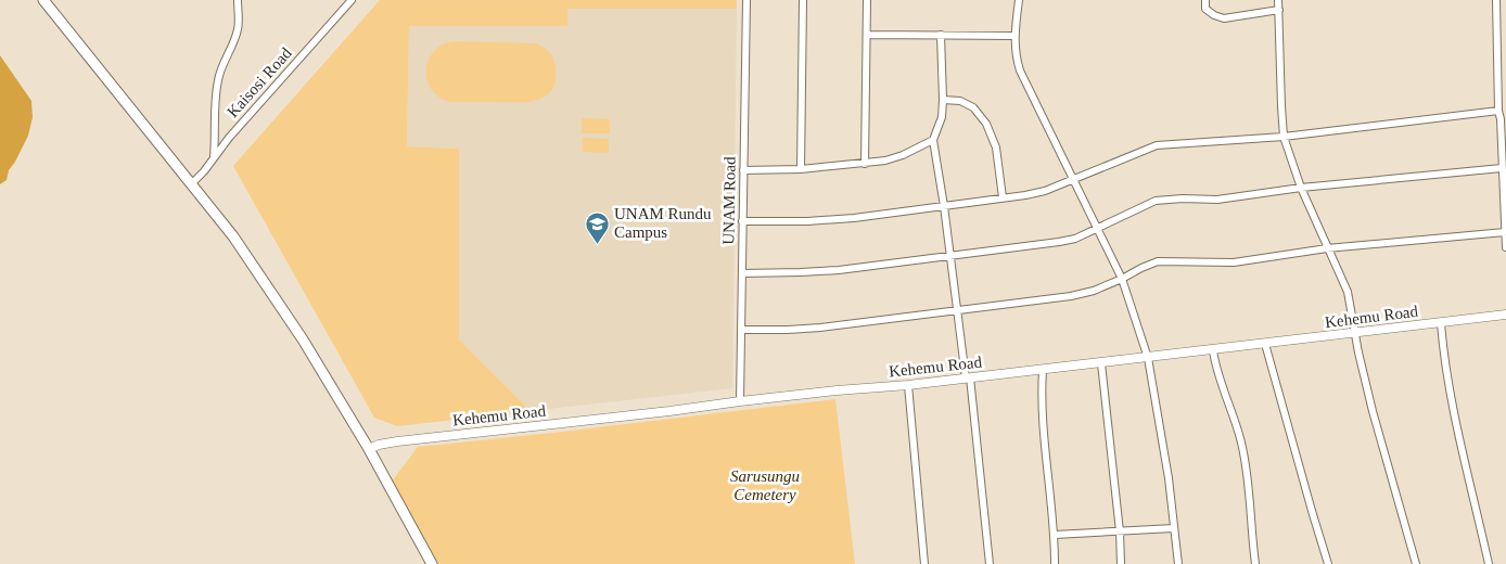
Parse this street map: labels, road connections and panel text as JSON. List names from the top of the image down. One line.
{"streets":{"street":["Kaisosi Road","UNAM Road","Kehemu Road"]},"crossings":[["UNAM Road","Kehemu Road"]],"parks":["Sarusungu Cemetery"],"places":{"school or university":["UNAM Rundu Campus"]}}
